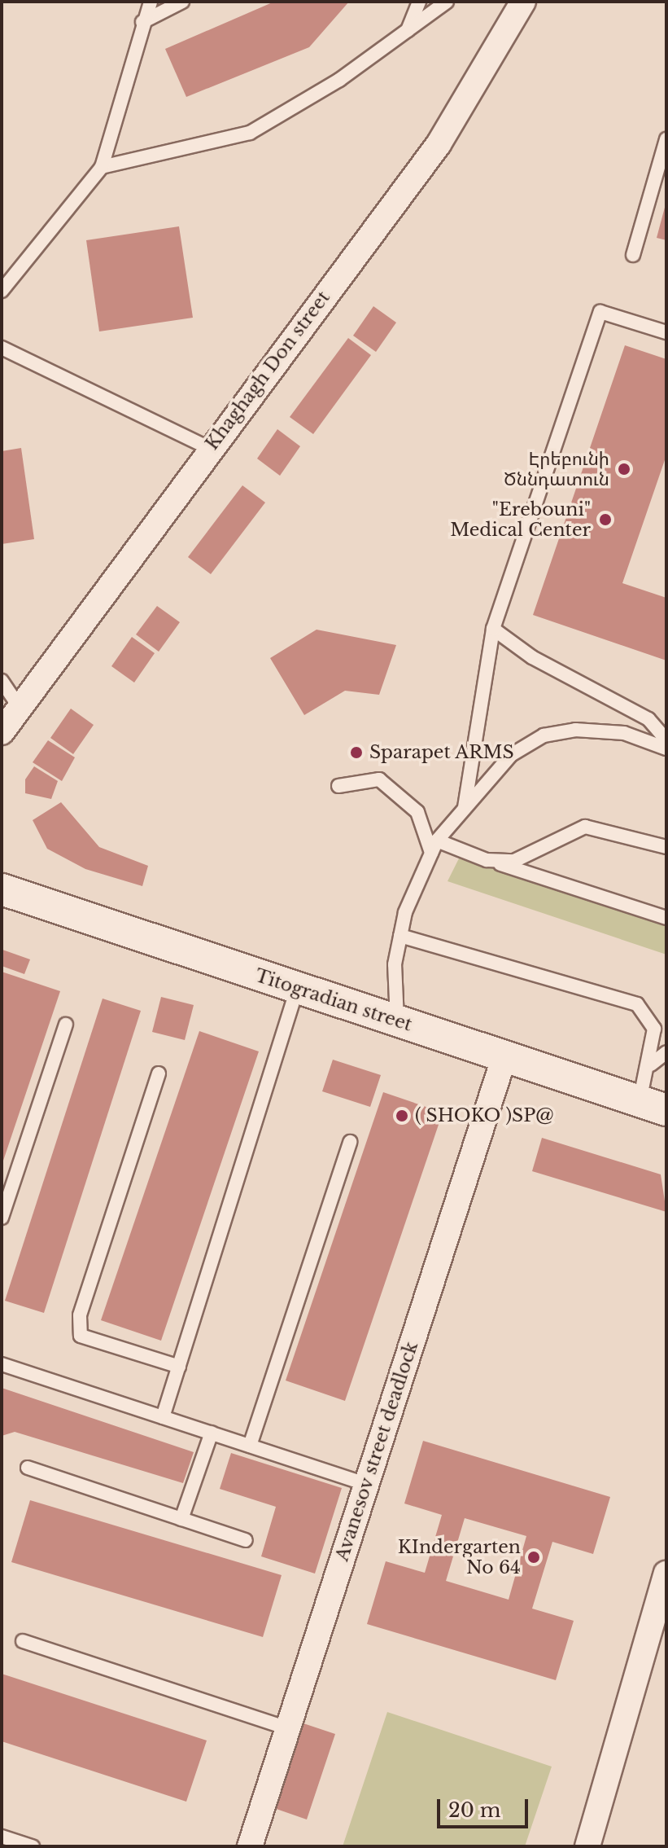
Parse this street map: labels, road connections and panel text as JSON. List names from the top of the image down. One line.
{"streets":{"street":["Khaghagh Don street","Titogradian street","Avanesov street deadlock"]},"crossings":[["Titogradian street","Avanesov street deadlock"]],"places":["Էրեբունի Ծննդատուն","\"Erebouni\" Medical Center","Sparapet ARMS","( SHOKO )SP@","KIndergarten No 64"],"scale_bar":"20 m"}
